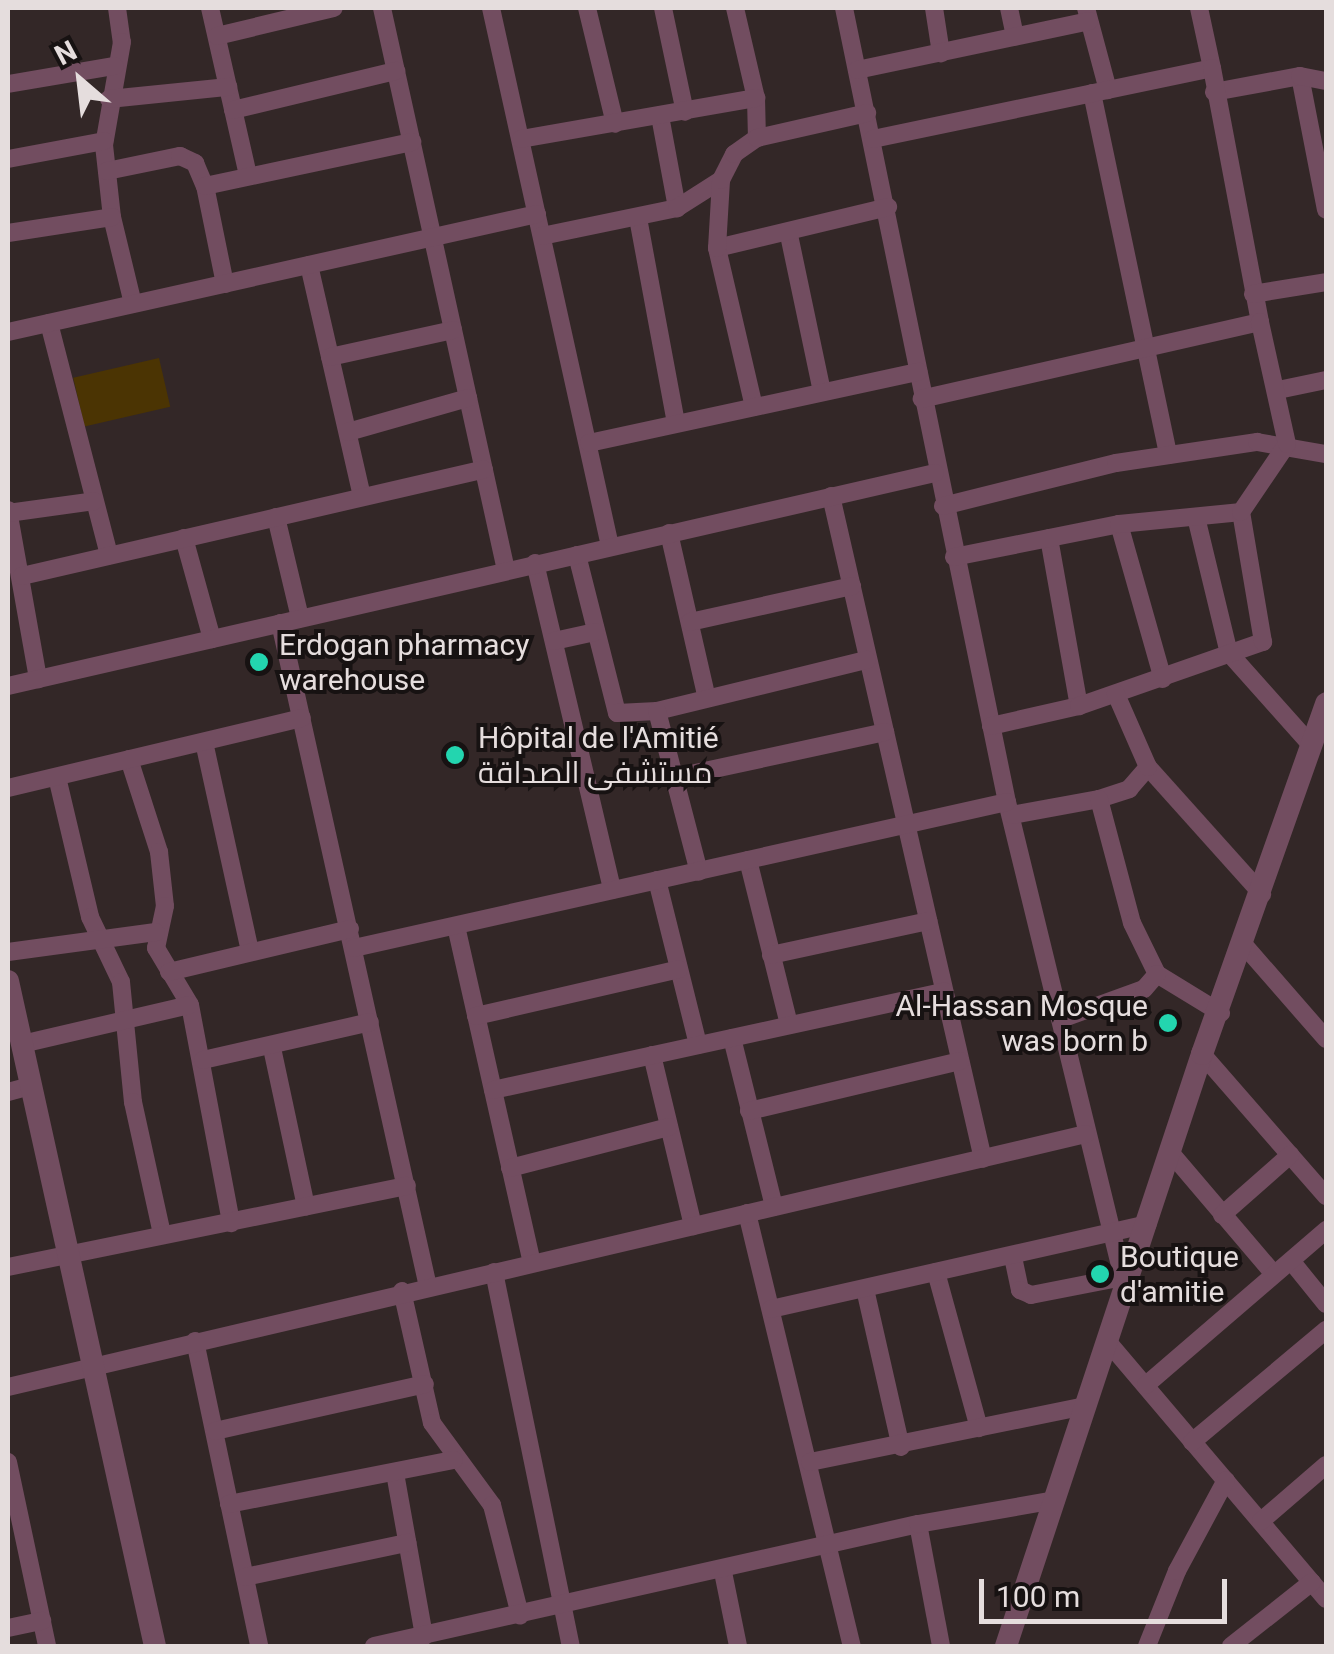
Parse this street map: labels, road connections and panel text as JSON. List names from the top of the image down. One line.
{"places":["Erdogan pharmacy warehouse","Hôpital de l'Amitié مستشفى الصداقة","Al-Hassan Mosque was born b","Boutique d'amitie"],"scale_bar":"100 m","north":"top left"}
